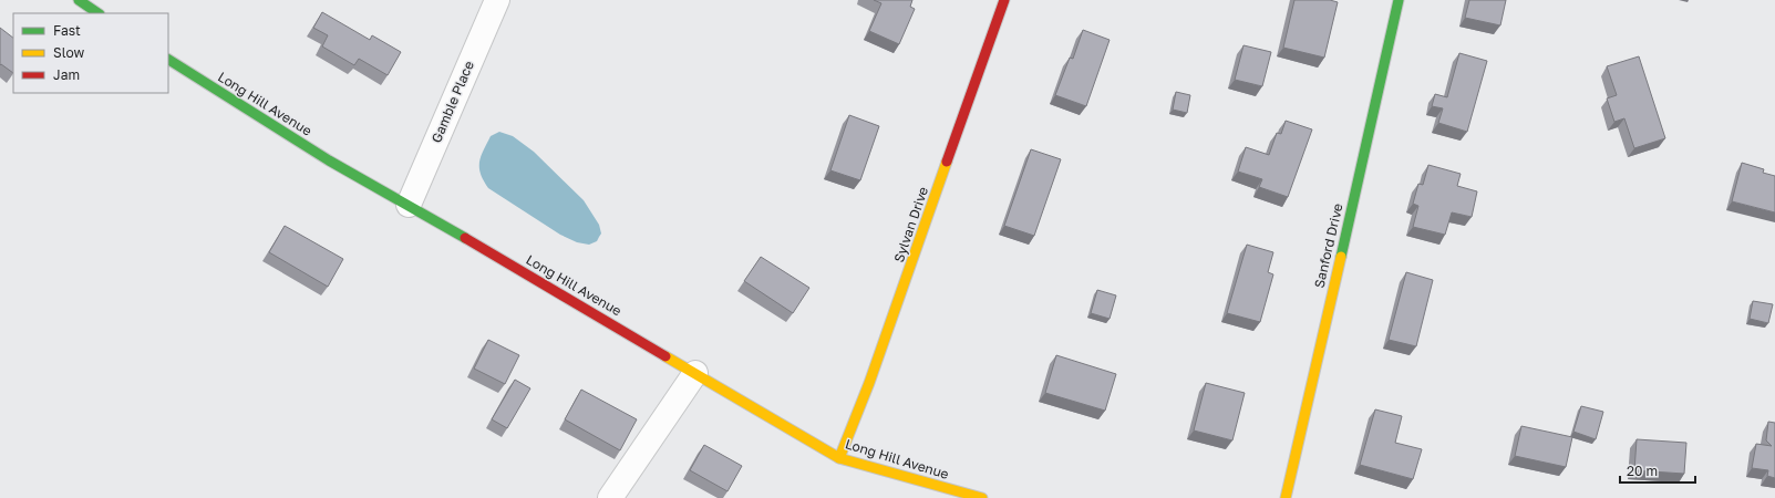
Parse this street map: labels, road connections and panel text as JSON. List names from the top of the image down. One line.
{"streets":{"street":["Gamble Place","Long Hill Avenue","Sylvan Drive","Sanford Drive"]},"crossings":[["Gamble Place","Long Hill Avenue"],["Long Hill Avenue","Sylvan Drive"]],"legend":["Fast","Slow","Jam"],"scale_bar":"20 m"}
